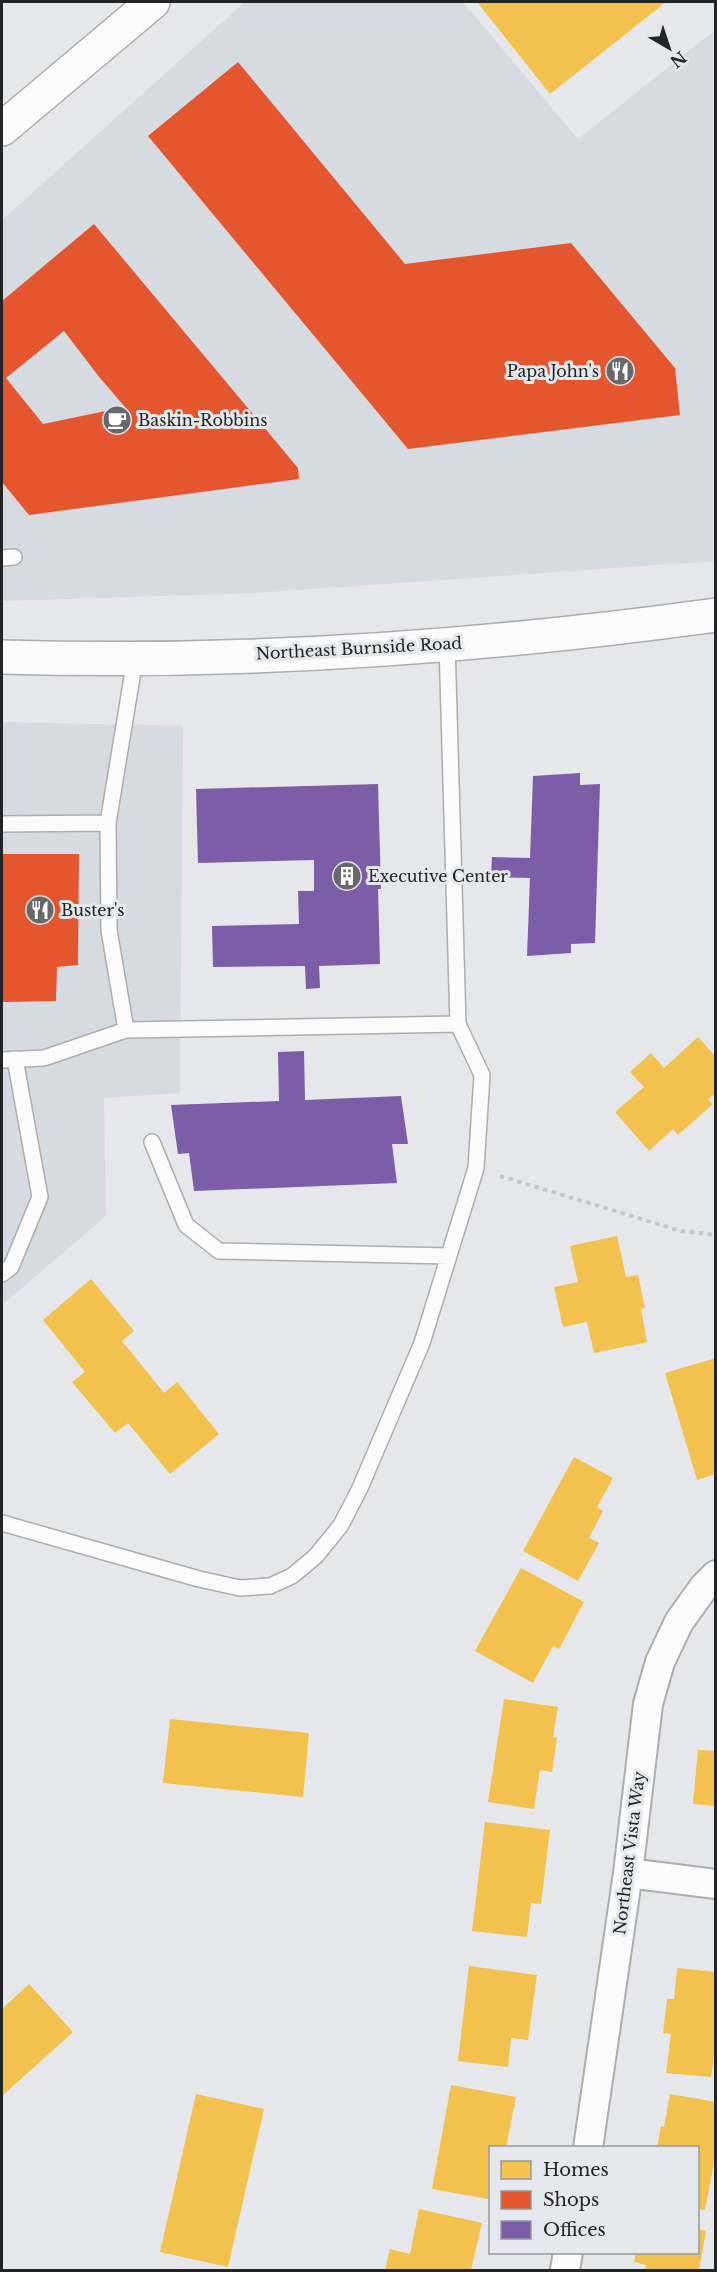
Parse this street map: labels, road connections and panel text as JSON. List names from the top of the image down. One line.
{"streets":{"main road":["Northeast Burnside Road"],"street":["Northeast Vista Way"]},"places":{"restaurant":["Papa John's","Buster's"],"cafe":["Baskin-Robbins"],"building":["Executive Center"]},"legend":["Homes","Shops","Offices"],"north":"bottom right"}
